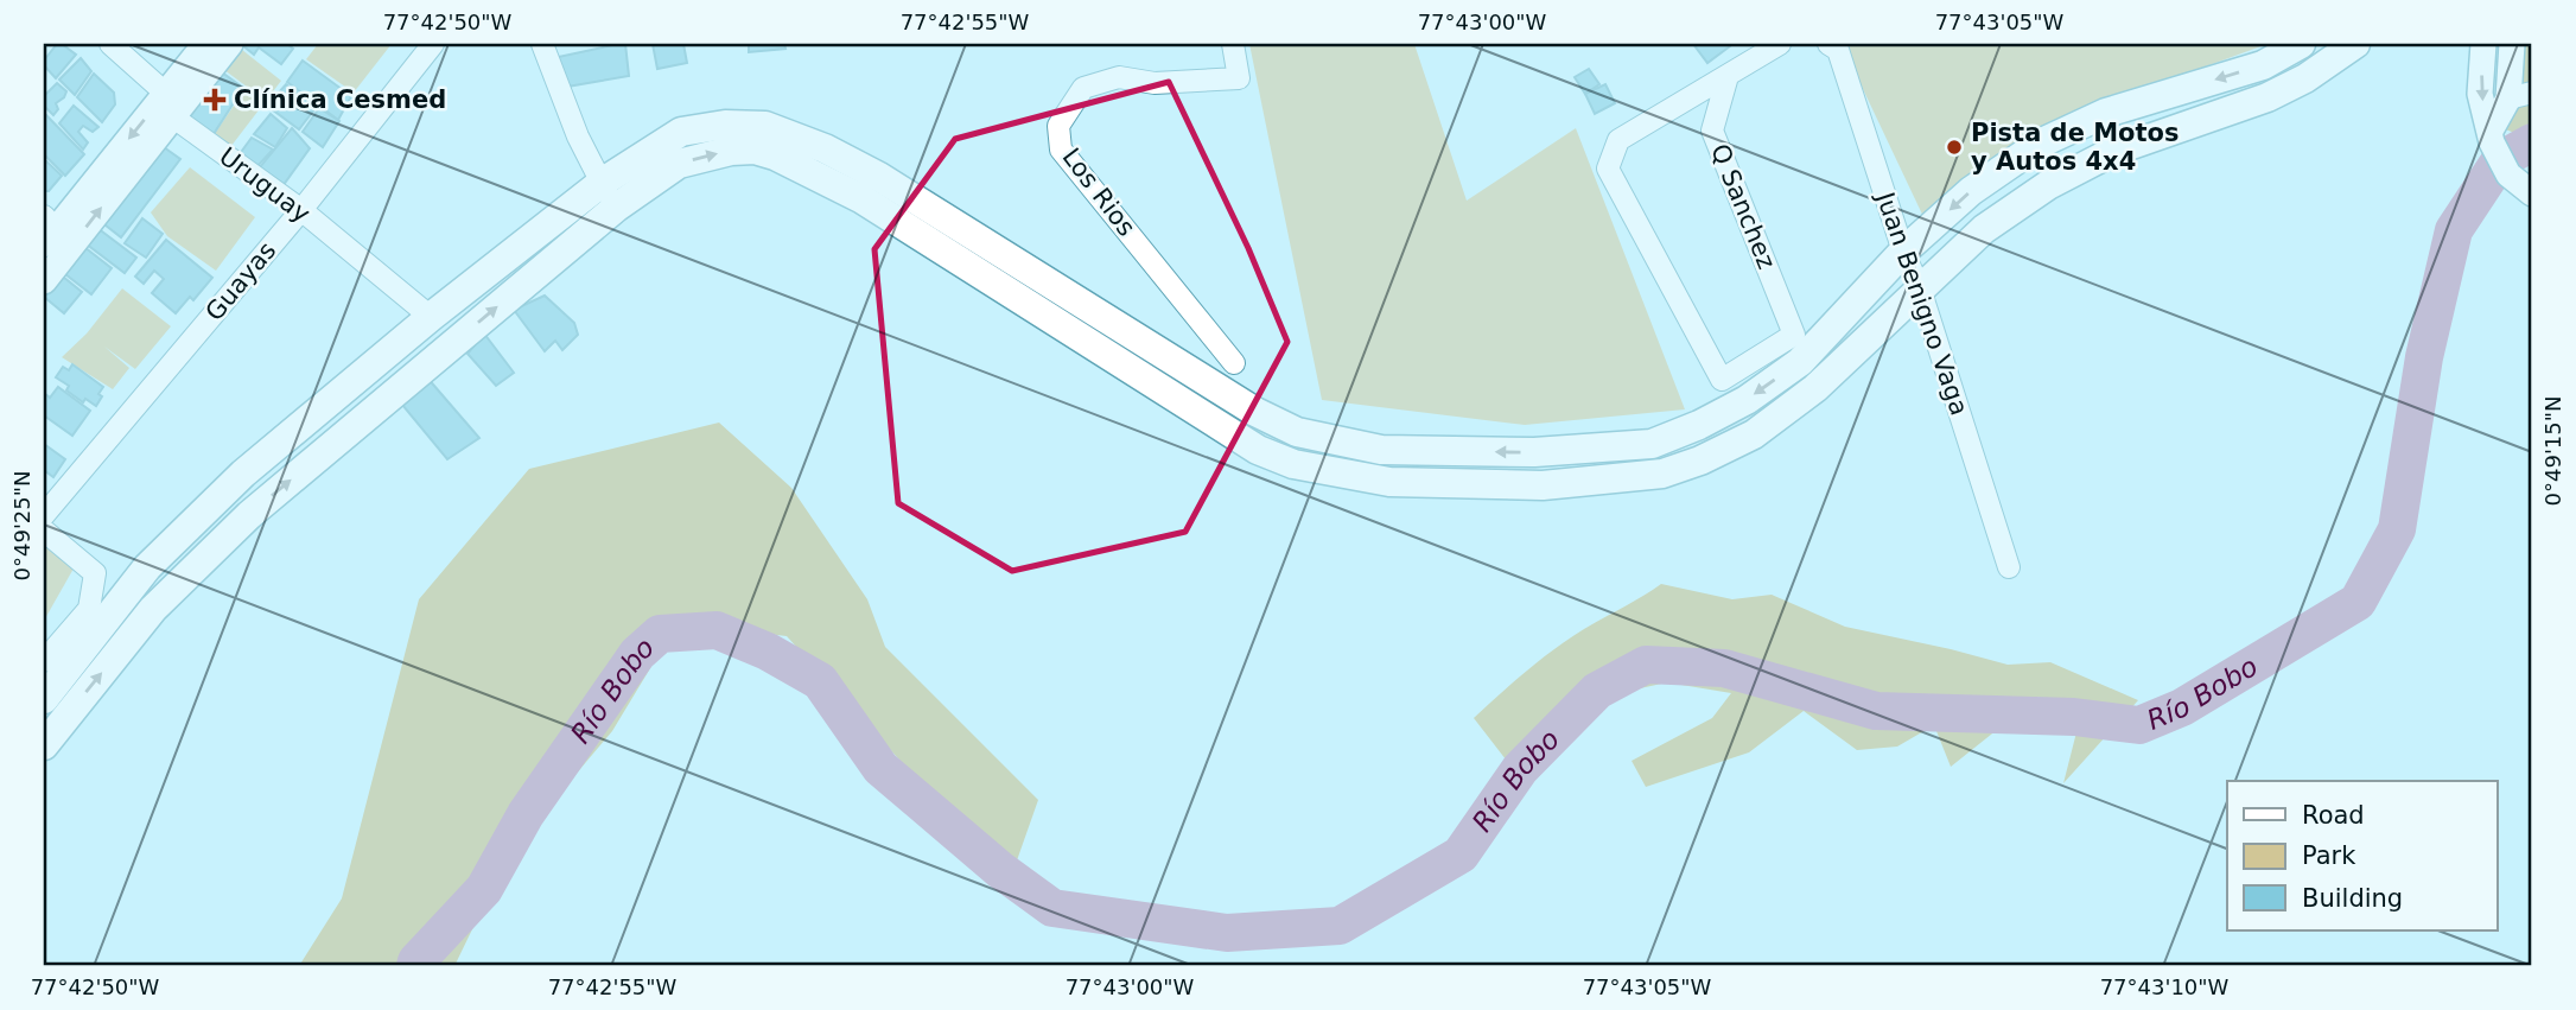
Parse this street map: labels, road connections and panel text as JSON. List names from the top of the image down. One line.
{"streets":{"street":["Uruguay","Los Rios","Q Sanchez","Guayas","Juan Benigno Vaga"]},"crossings":[["Uruguay","Guayas"]],"water":["Río Bobo"],"places":{"health":["Clínica Cesmed"],"other":["Pista de Motos y Autos 4x4"]},"legend":["Road","Park","Building"],"coordinates":["77°42'50\"W","77°42'55\"W","77°43'00\"W","77°43'05\"W","0°49'15\"N","0°49'25\"N","77°43'10\"W"]}
